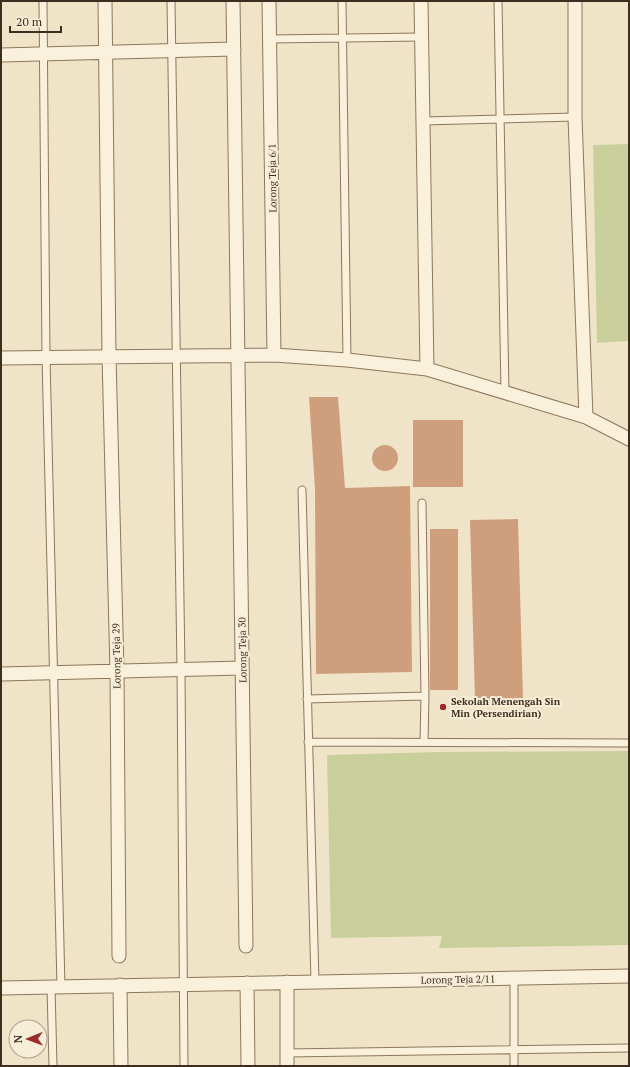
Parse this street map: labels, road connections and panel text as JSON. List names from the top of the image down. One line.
{"streets":{"street":["Lorong Teja 6/1","Lorong Teja 30","Lorong Teja 29","Lorong Teja 2/11"]},"places":["Sekolah Menengah Sin Min (Persendirian)"],"scale_bar":"20 m","north":"left"}
